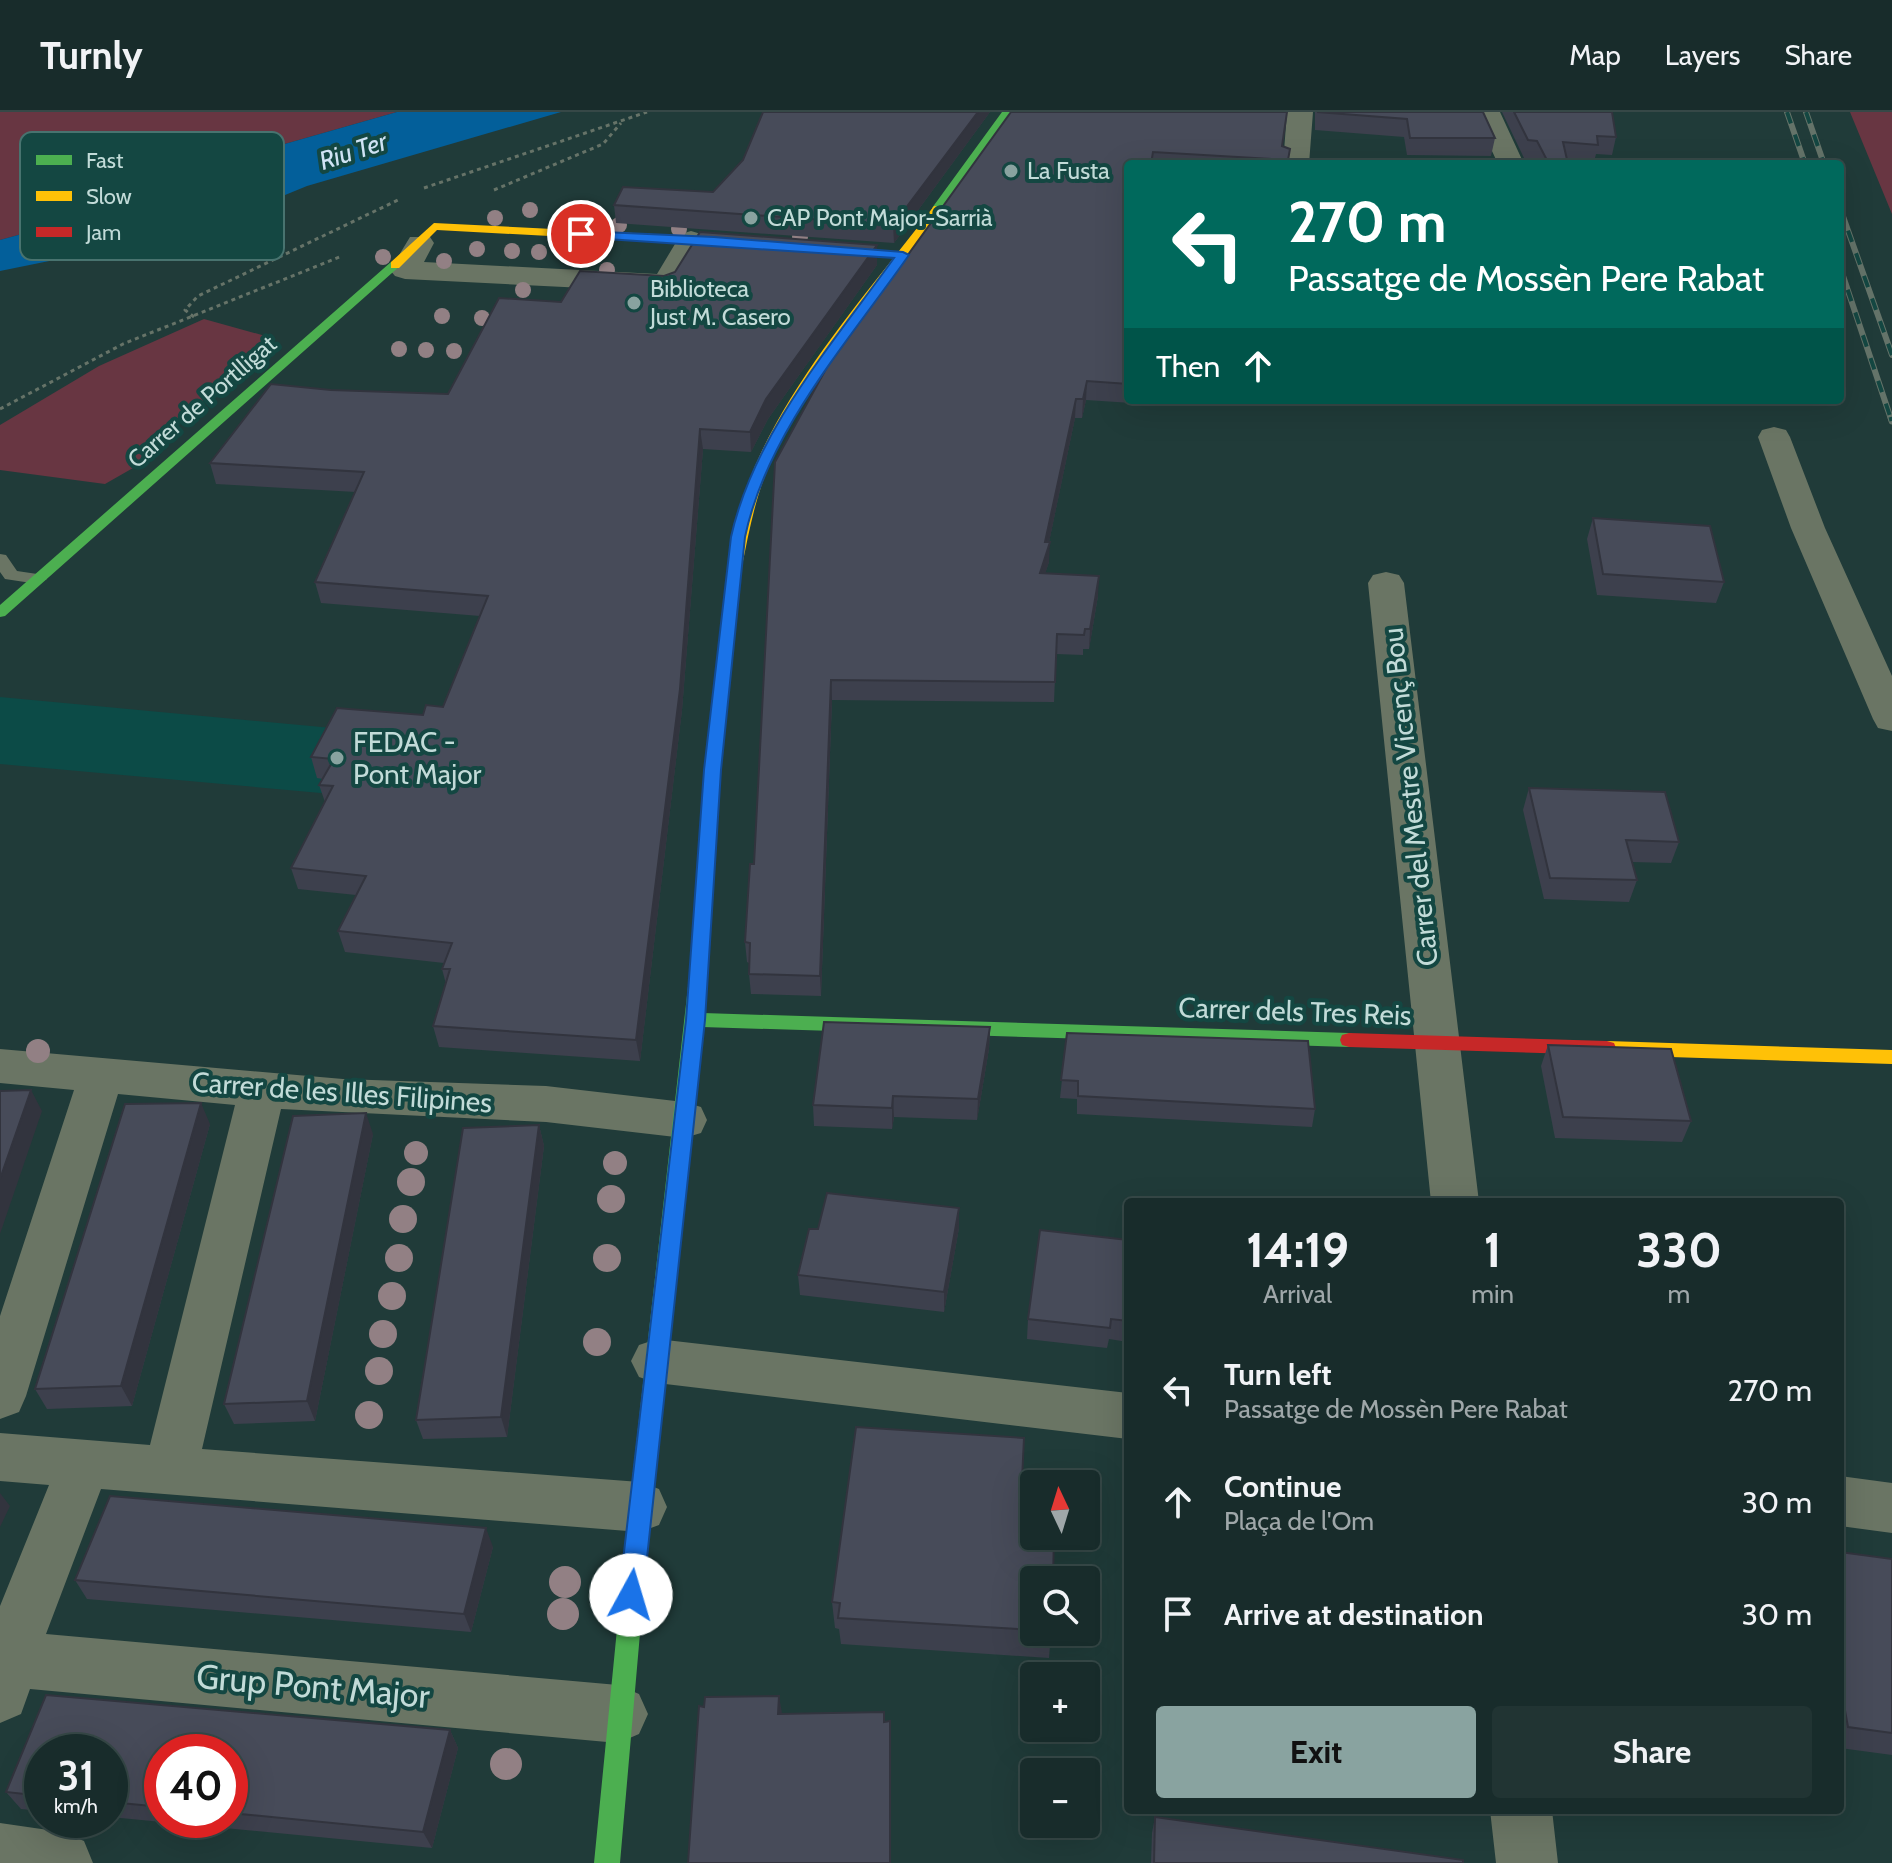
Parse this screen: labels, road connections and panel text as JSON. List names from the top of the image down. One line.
{"streets":{"street":["Carrer de Portlligat","Carrer del Mestre Vicenç Bou","Carrer dels Tres Reis","Carrer de les Illes Filipines","Grup Pont Major"]},"crossings":[["Carrer del Mestre Vicenç Bou","Carrer dels Tres Reis"]],"water":["Riu Ter"],"places":["La Fusta","CAP Pont Major-Sarrià","Biblioteca Just M. Casero","FEDAC - Pont Major"],"legend":["Fast","Slow","Jam"],"north":"top","page":{"header":"Turnly","nav":["Map","Layers","Share"],"turn":["270 m","Passatge de Mossèn Pere Rabat"],"then":"Then","eta":["14:19","Arrival","1","min","330","m"],"list":[{"name":"Turn left","note":"Passatge de Mossèn Pere Rabat","value":"270 m"},{"name":"Continue","note":"Plaça de l'Om","value":"30 m"},{"name":"Arrive at destination","value":"30 m"}],"map_buttons":["+","−"],"buttons":["Exit","Share"],"speed":"31 km/h","limit":"40"}}
